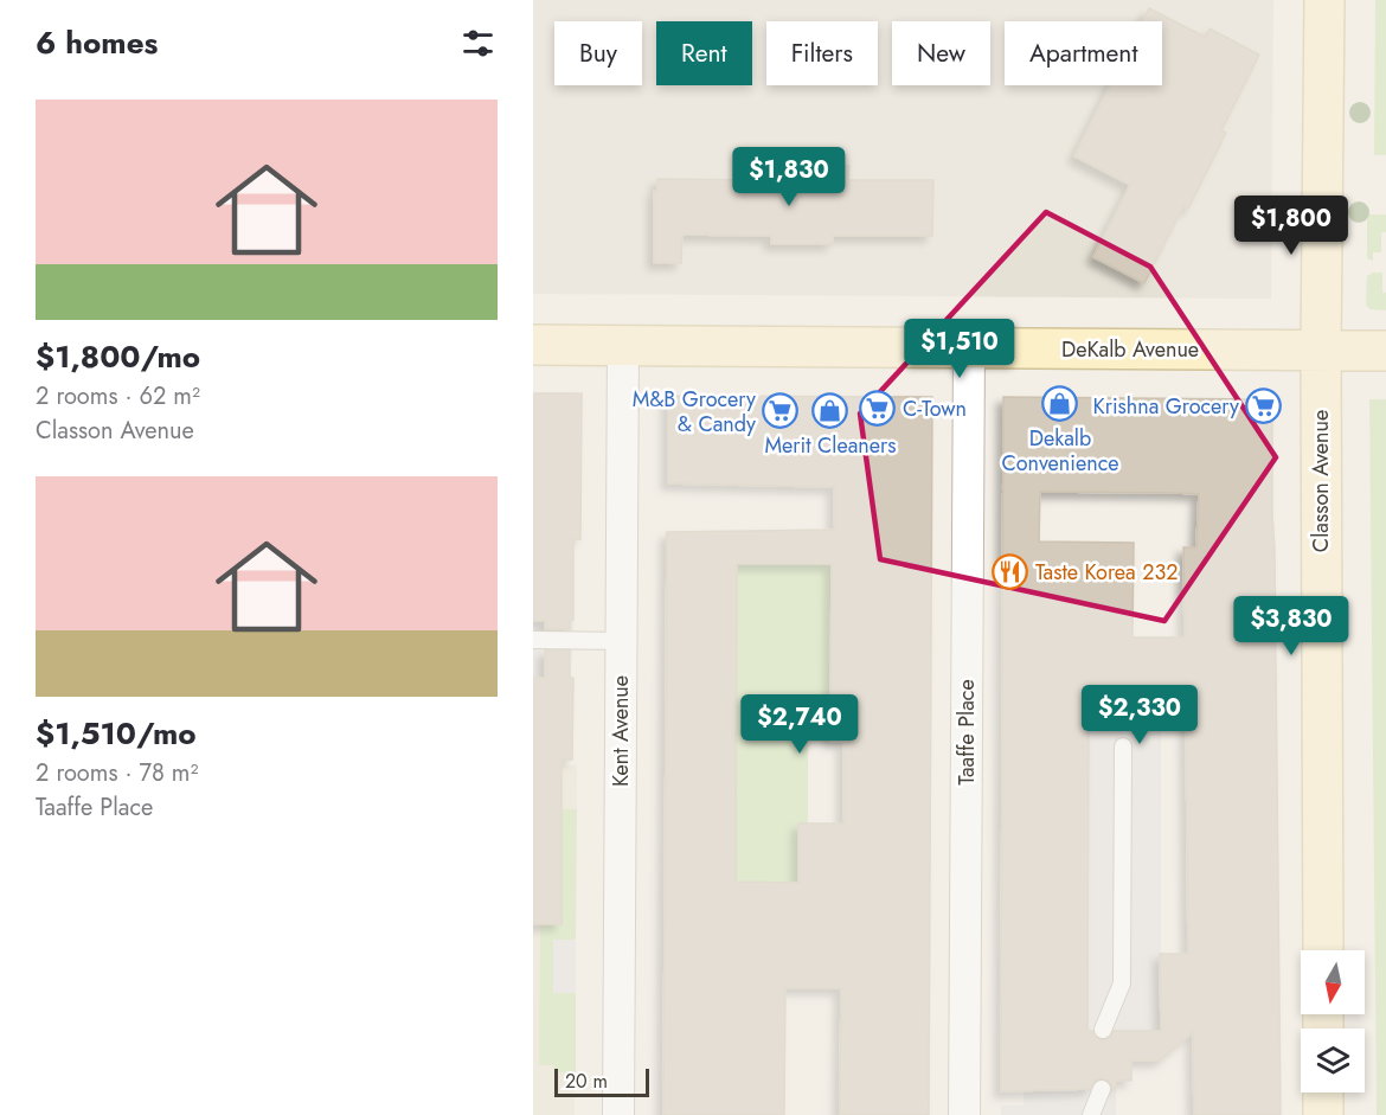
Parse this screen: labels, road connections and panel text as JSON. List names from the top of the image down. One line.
{"streets":{"street":["DeKalb Avenue","Classon Avenue","Kent Avenue","Taaffe Place"]},"crossings":[["DeKalb Avenue","Classon Avenue"],["DeKalb Avenue","Kent Avenue"],["DeKalb Avenue","Taaffe Place"]],"places":{"shop":["Dekalb Convenience","Merit Cleaners"],"supermarket":["Krishna Grocery","C-Town","M&B Grocery & Candy"],"restaurant":["Taste Korea 232"]},"scale_bar":"20 m","north":"bottom","page":{"heading":"6 homes","chip":["Buy","Rent","Filters","New","Apartment"],"list":[{"name":"$1,800/mo","note":"2 rooms · 62 m² · Classon Avenue"},{"name":"$1,510/mo","note":"2 rooms · 78 m² · Taaffe Place"}],"price":["$1,830","$1,800","$1,510","$3,830","$2,330","$2,740"],"scale":"20 m"}}
